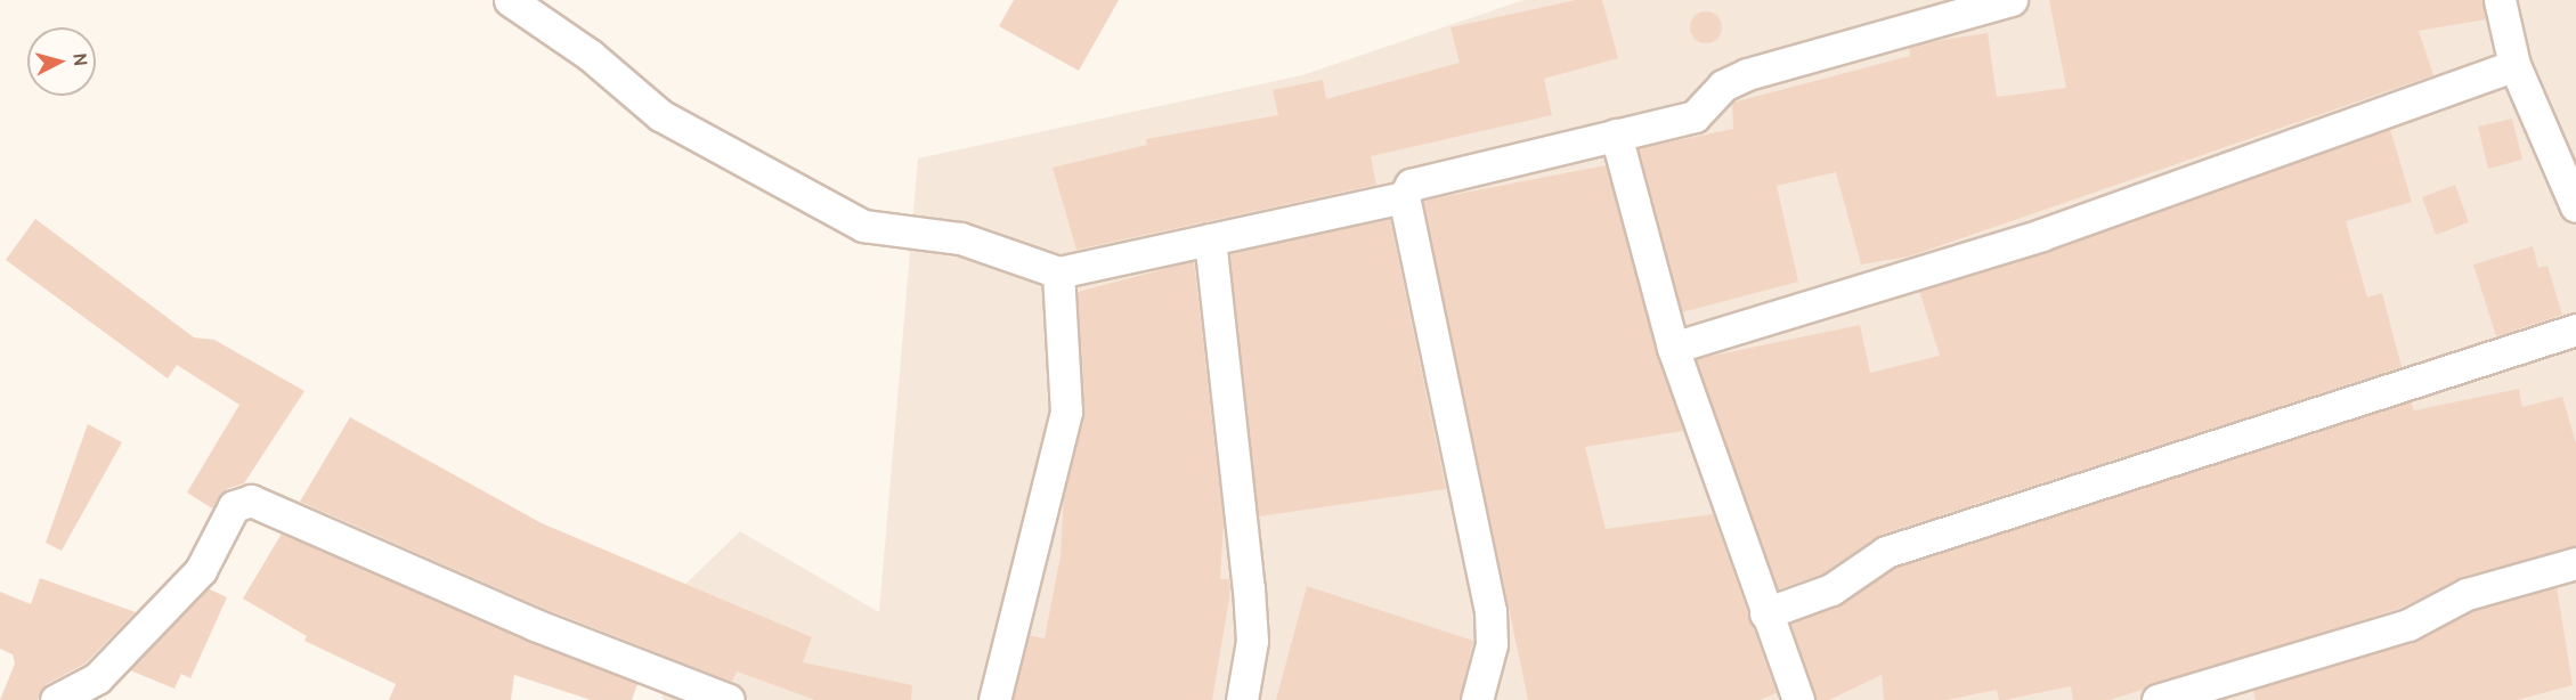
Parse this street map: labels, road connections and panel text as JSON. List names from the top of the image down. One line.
{"north":"right"}
